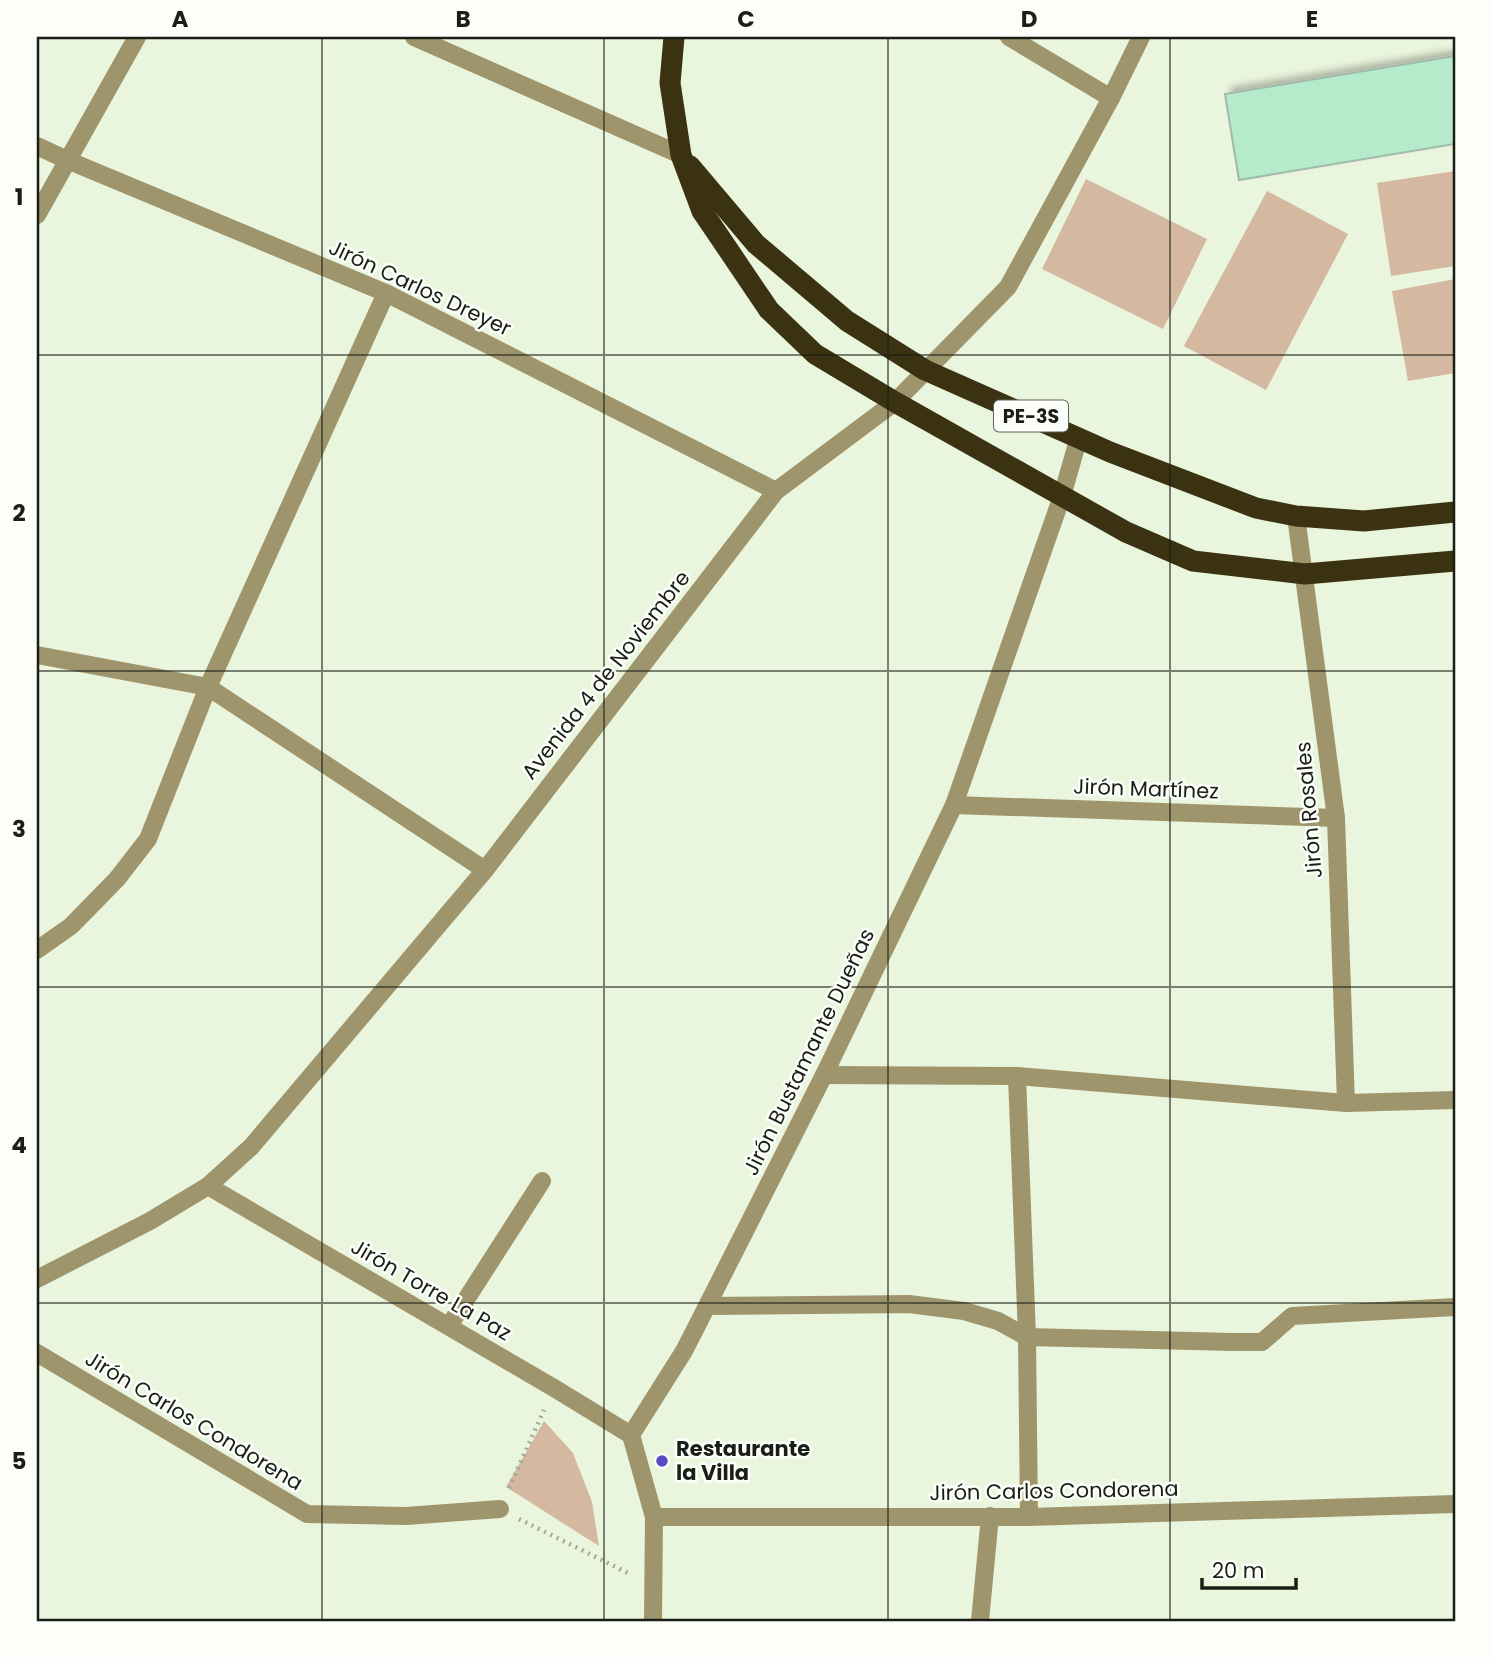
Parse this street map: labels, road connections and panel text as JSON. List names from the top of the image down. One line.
{"streets":{"highway":["PE-3S"],"street":["Jirón Carlos Dreyer","Avenida 4 de Noviembre","Jirón Martínez","Jirón Rosales","Jirón Bustamante Dueñas","Jirón Torre La Paz","Jirón Carlos Condorena"]},"crossings":[["Jirón Carlos Dreyer","Avenida 4 de Noviembre"],["PE-3S","Avenida 4 de Noviembre"],["PE-3S","Jirón Rosales"],["PE-3S","Jirón Bustamante Dueñas"],["Avenida 4 de Noviembre","Jirón Torre La Paz"],["Jirón Martínez","Jirón Rosales"],["Jirón Martínez","Jirón Bustamante Dueñas"],["Jirón Bustamante Dueñas","Jirón Torre La Paz"]],"places":["Restaurante la Villa"],"scale_bar":"20 m","grid":{"columns":["A","B","C","D","E"],"rows":["1","2","3","4","5"]}}
